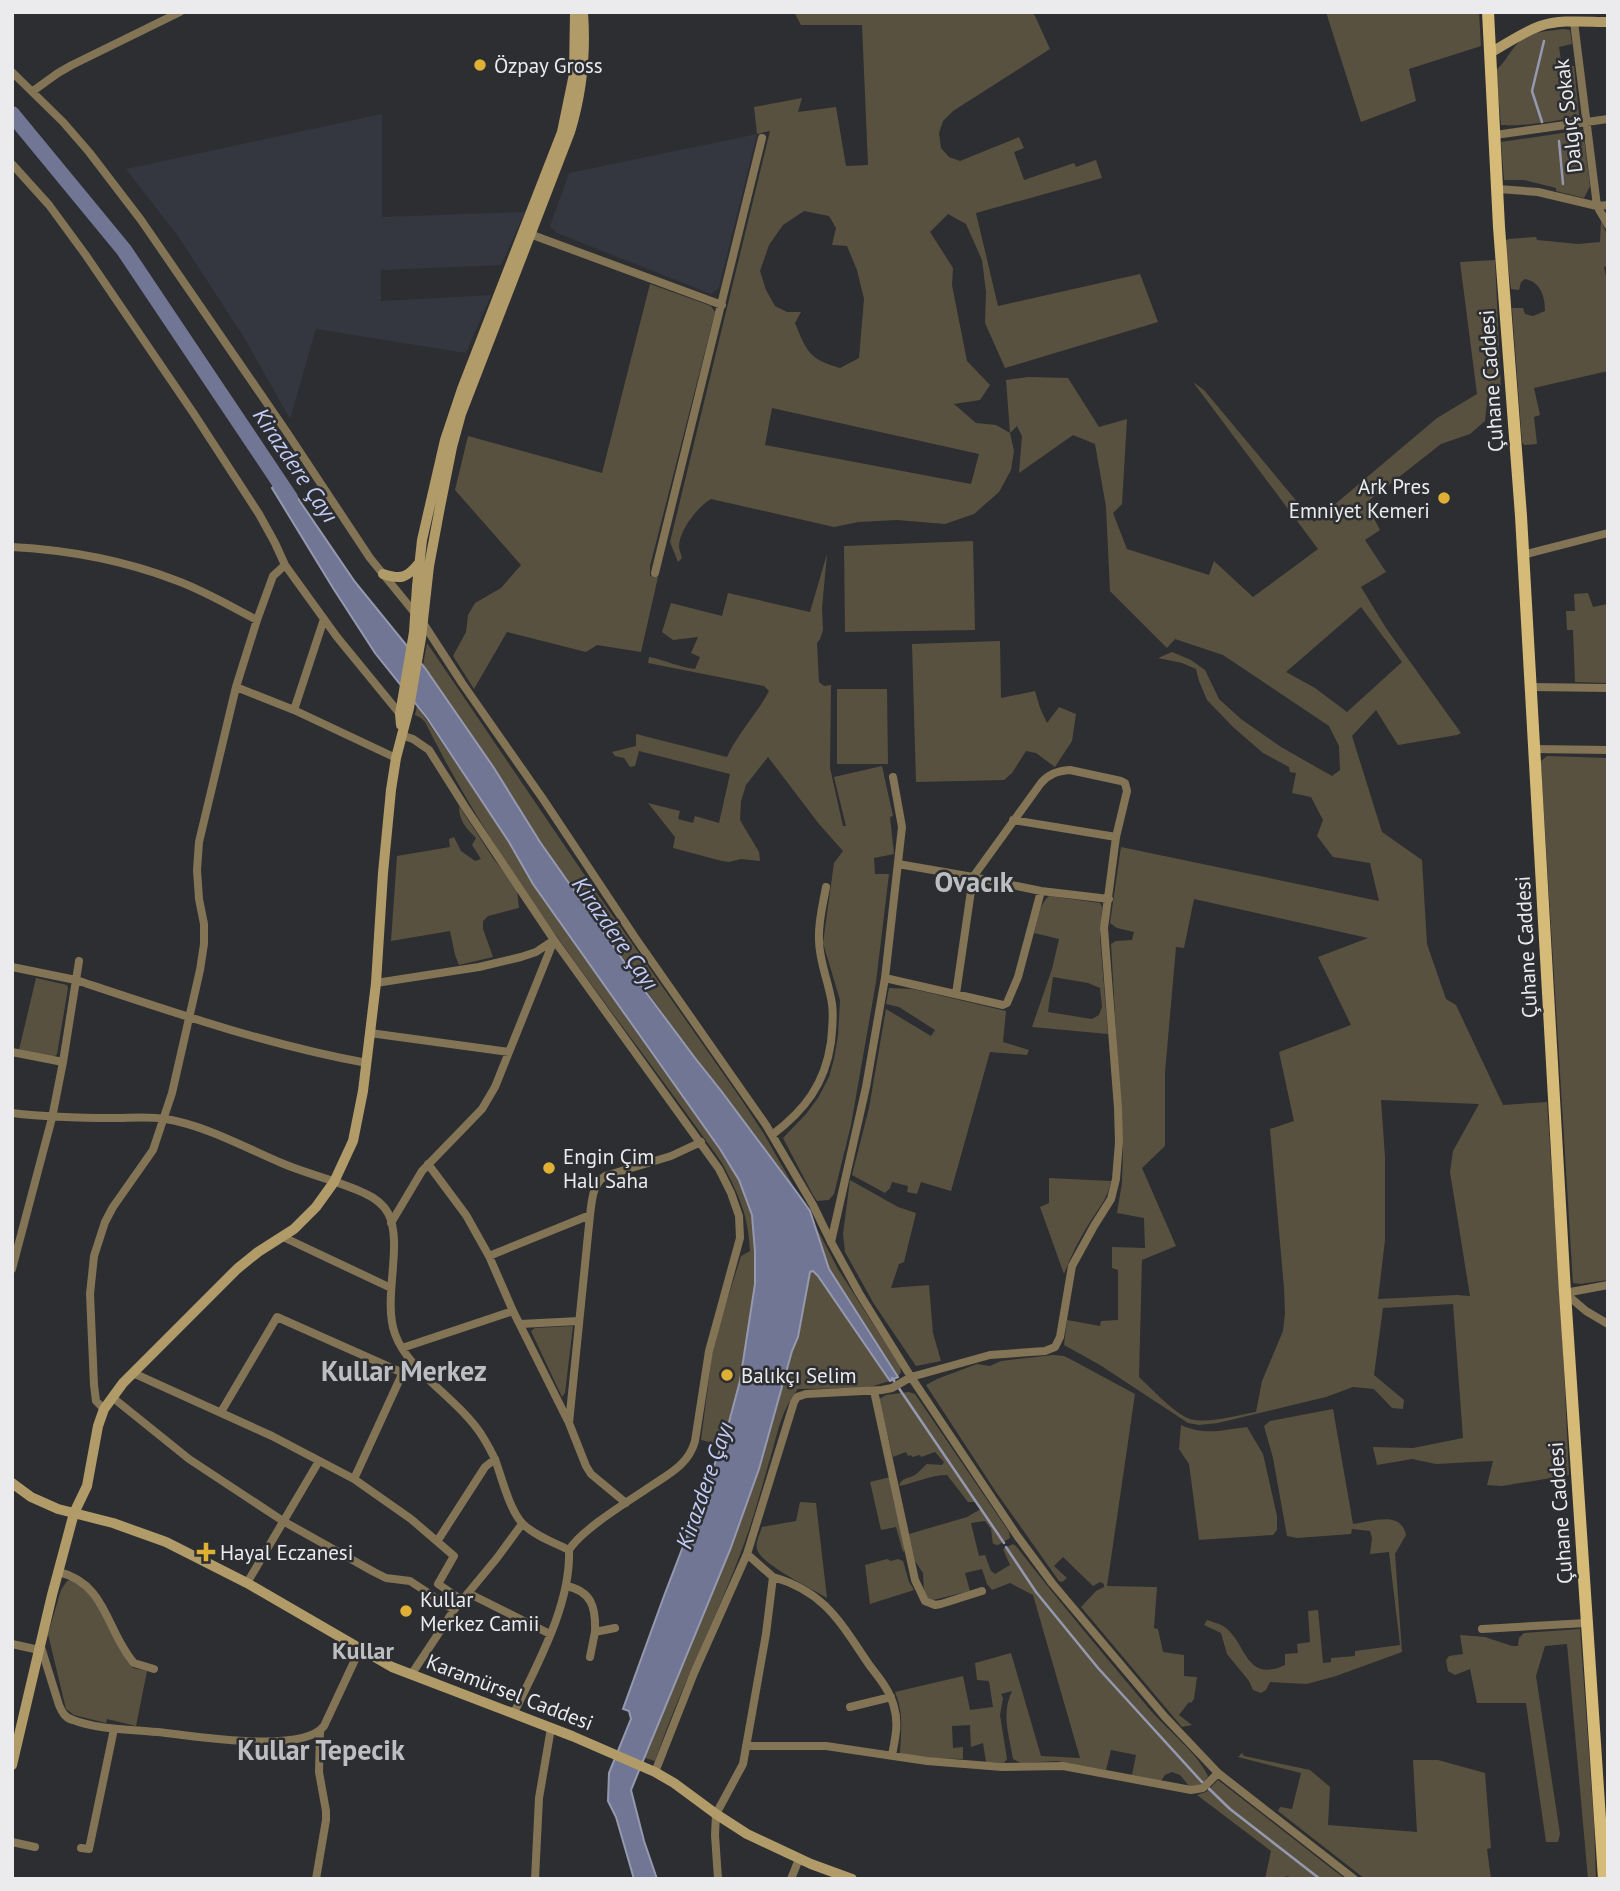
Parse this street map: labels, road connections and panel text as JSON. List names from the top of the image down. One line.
{"streets":{"main road":["Çuhane Caddesi","Karamürsel Caddesi"],"street":["Dalgıç Sokak"]},"districts":["Ovacık","Kullar Merkez","Kullar","Kullar Tepecik"],"water":["Kirazdere Çayı"],"places":{"other":["Özpay Gross","Ark Pres Emniyet Kemeri","Engin Çim Halı Saha","Balıkçı Selim","Kullar Merkez Camii"],"health":["Hayal Eczanesi"]}}
